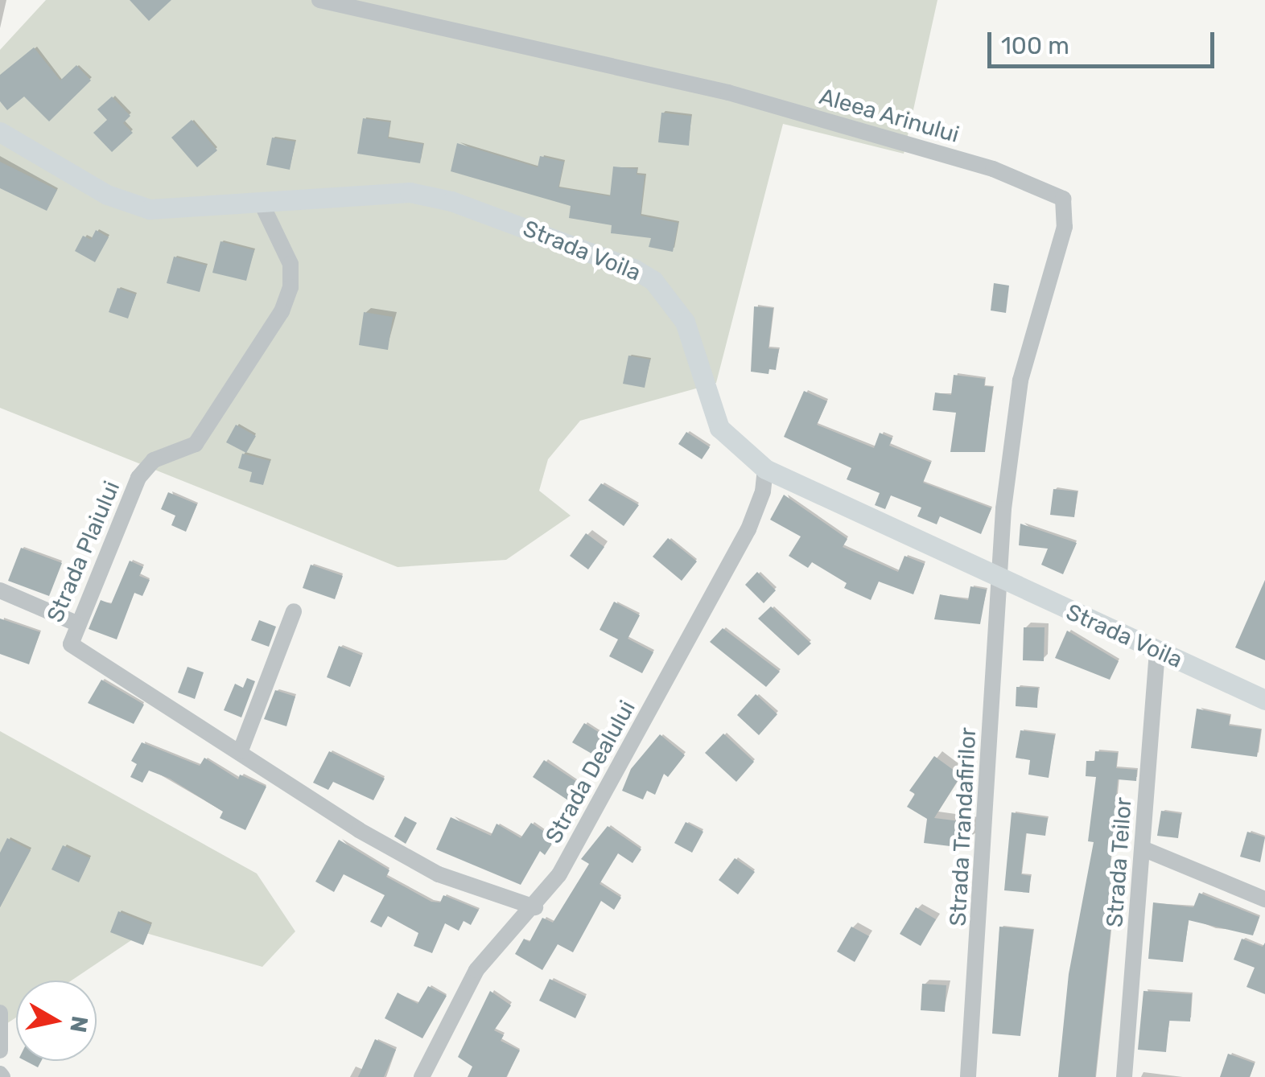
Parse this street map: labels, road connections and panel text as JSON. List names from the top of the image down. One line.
{"streets":{"main road":["Strada Voila"],"street":["Aleea Arinului","Strada Plaiului","Strada Dealului","Strada Trandafirilor","Strada Teilor"]},"crossings":[["Aleea Arinului","Strada Voila"],["Aleea Arinului","Strada Trandafirilor"],["Strada Voila","Strada Plaiului"],["Strada Voila","Strada Dealului"],["Strada Voila","Strada Trandafirilor"],["Strada Voila","Strada Teilor"],["Strada Plaiului","Strada Dealului"]],"scale_bar":"100 m","north":"right"}
